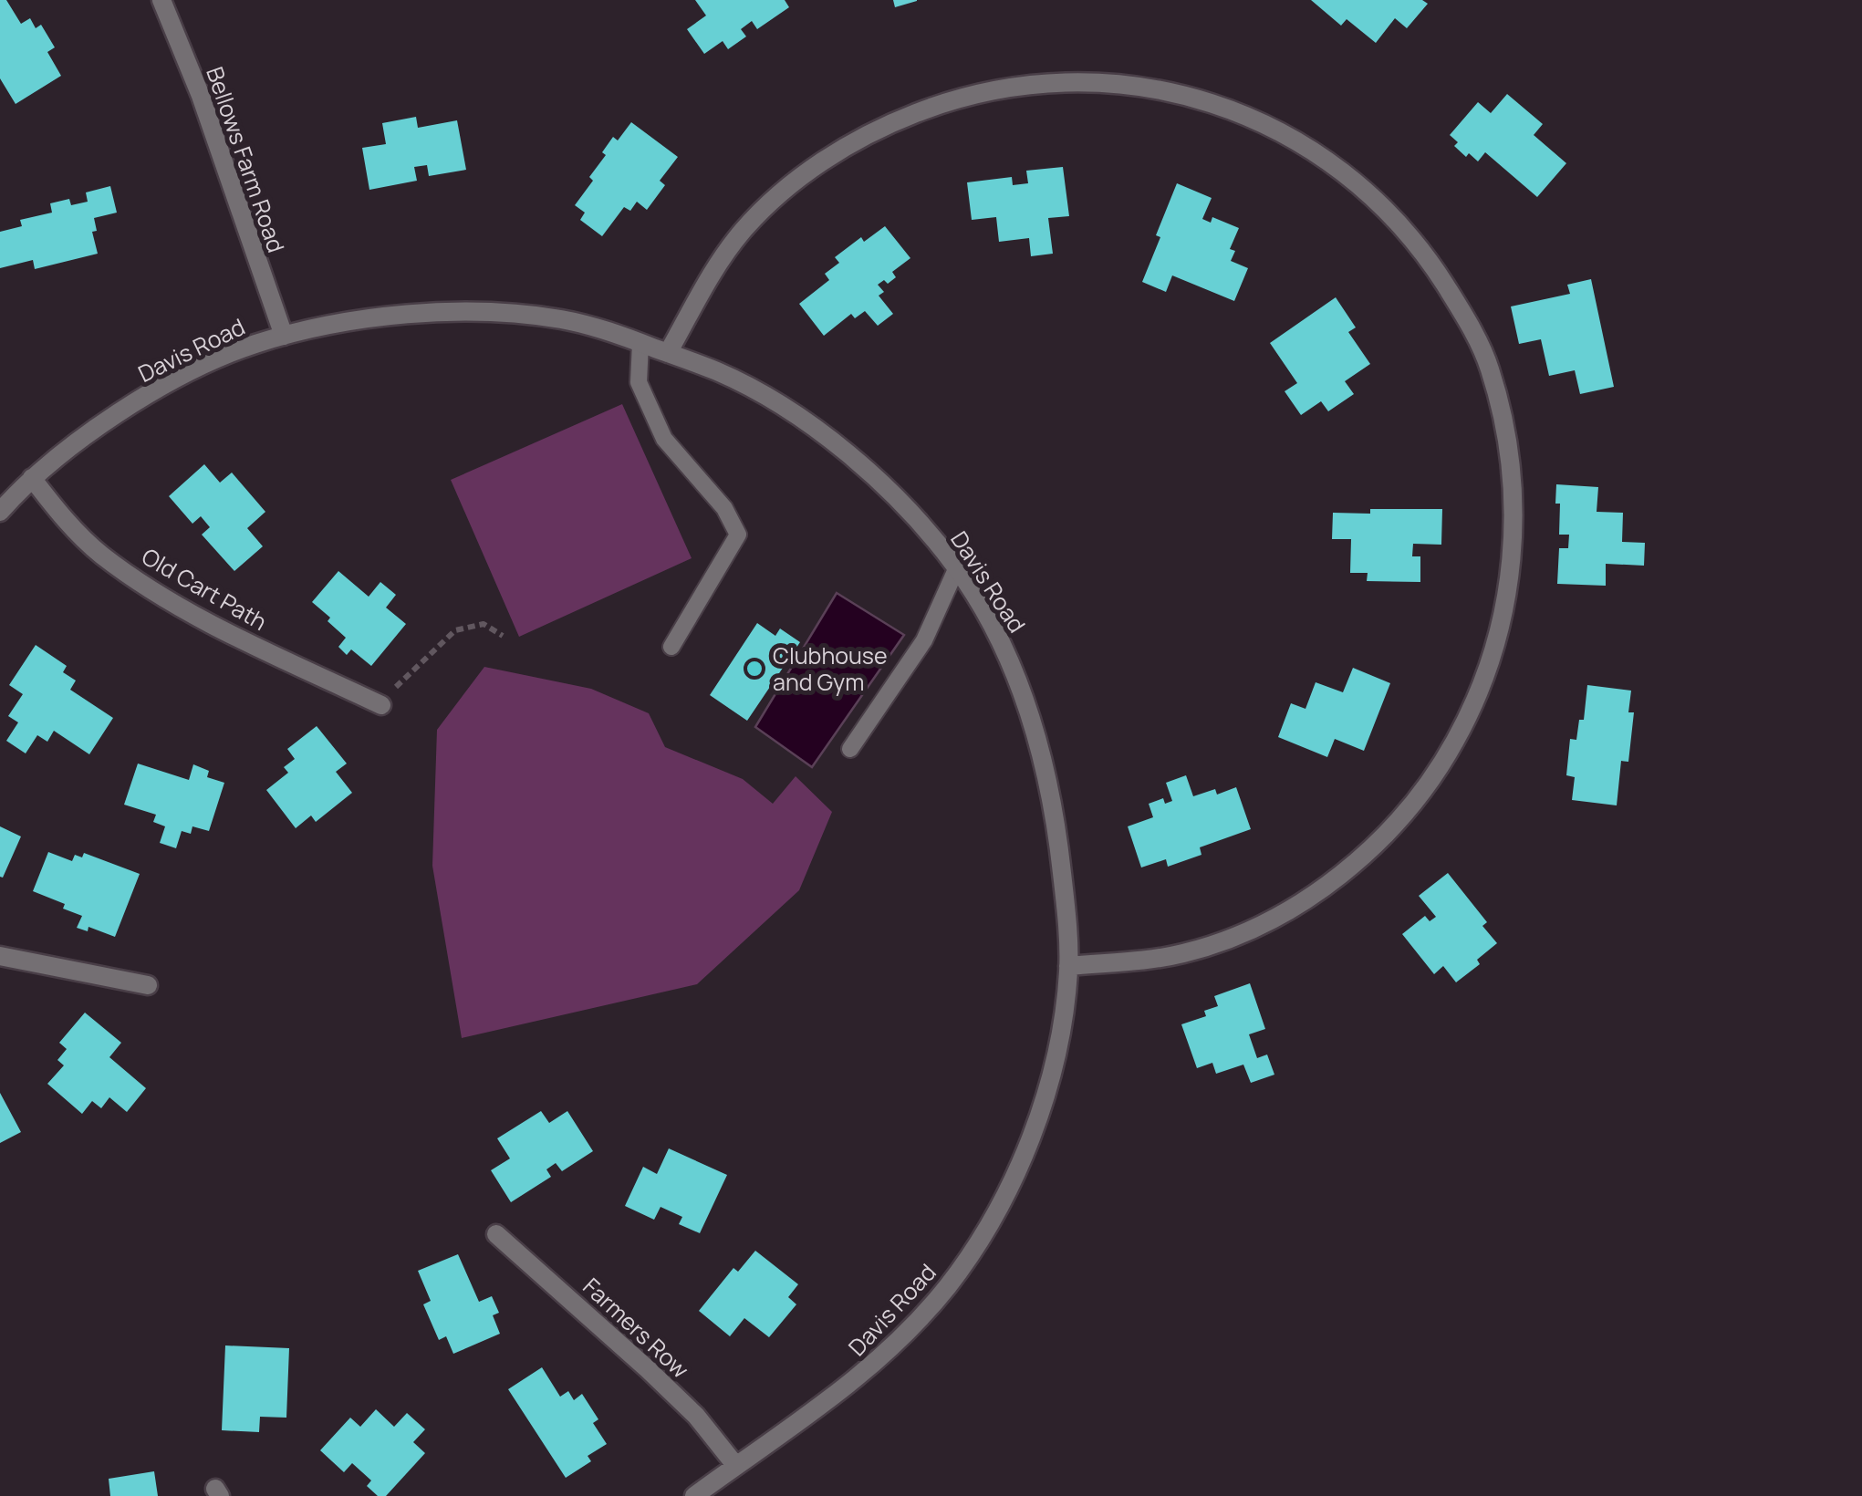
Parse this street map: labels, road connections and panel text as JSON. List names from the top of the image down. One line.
{"streets":{"street":["Bellows Farm Road","Davis Road","Old Cart Path","Farmers Row"]},"crossings":[["Bellows Farm Road","Davis Road"],["Davis Road","Old Cart Path"],["Davis Road","Farmers Row"]],"places":["Clubhouse and Gym"]}
